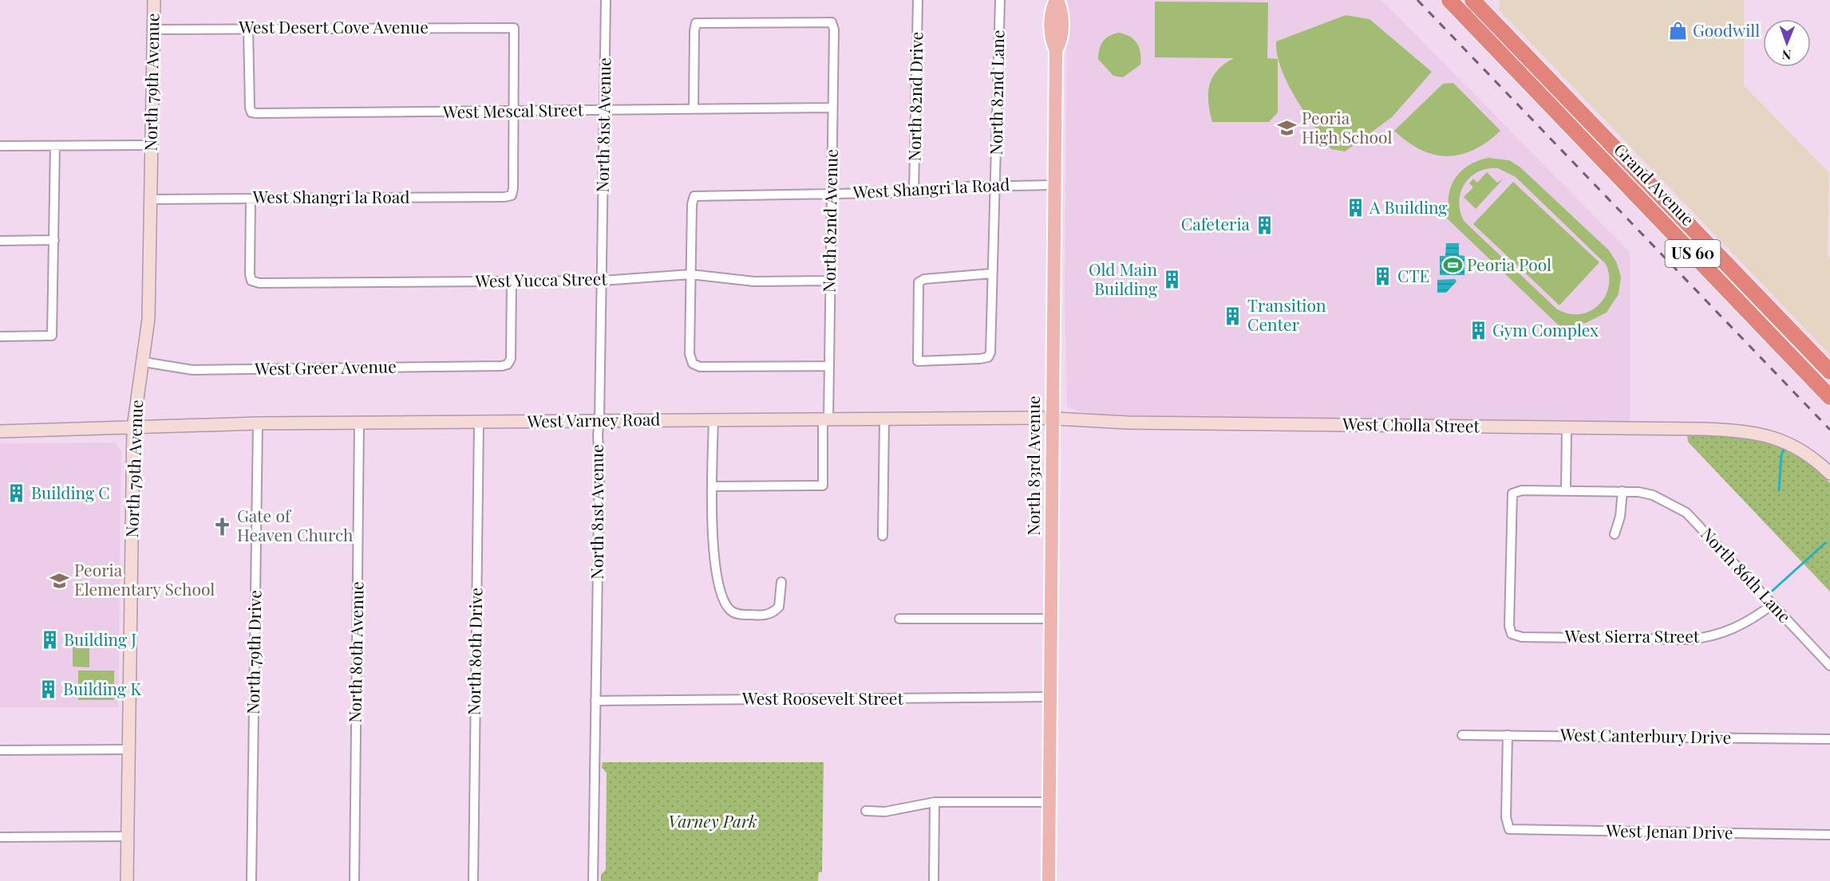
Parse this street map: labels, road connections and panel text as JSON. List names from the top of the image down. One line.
{"streets":{"highway":["Grand Avenue","US 60"],"main road":["North 83rd Avenue"],"street":["West Desert Cove Avenue","North 79th Avenue","North 82nd Lane","North 82nd Drive","West Mescal Street","North 81st Avenue","West Shangri la Road","North 82nd Avenue","West Yucca Street","West Greer Avenue","West Varney Road","West Cholla Street","North 86th Lane","West Sierra Street","North 80th Drive","North 79th Drive","North 80th Avenue","West Roosevelt Street","West Canterbury Drive","West Jenan Drive"]},"crossings":[["West Desert Cove Avenue","North 79th Avenue"],["West Desert Cove Avenue","West Mescal Street"],["West Desert Cove Avenue","West Shangri la Road"],["North 79th Avenue","West Shangri la Road"],["North 79th Avenue","West Greer Avenue"],["North 79th Avenue","West Varney Road"],["North 82nd Lane","West Shangri la Road"],["North 82nd Drive","West Shangri la Road"],["West Mescal Street","North 81st Avenue"],["West Mescal Street","West Shangri la Road"],["West Mescal Street","North 82nd Avenue"],["North 81st Avenue","West Yucca Street"],["North 81st Avenue","West Varney Road"],["North 81st Avenue","West Roosevelt Street"],["West Shangri la Road","North 82nd Avenue"],["West Shangri la Road","West Yucca Street"],["West Shangri la Road","North 83rd Avenue"],["North 82nd Avenue","West Yucca Street"],["North 82nd Avenue","West Varney Road"],["West Yucca Street","West Greer Avenue"],["West Varney Road","West Cholla Street"],["West Varney Road","North 83rd Avenue"],["West Varney Road","North 80th Drive"],["West Varney Road","North 79th Drive"],["West Varney Road","North 80th Avenue"],["West Cholla Street","North 83rd Avenue"],["North 83rd Avenue","West Roosevelt Street"],["North 86th Lane","West Sierra Street"],["West Canterbury Drive","West Jenan Drive"]],"parks":["Varney Park"],"places":{"shop":["Goodwill"],"school or university":["Peoria High School","Peoria Elementary School"],"building":["A Building","Cafeteria","CTE","Old Main Building","Transition Center","Gym Complex","Building C","Building J","Building K"],"sports":["Peoria Pool"],"church":["Gate of Heaven Church"]},"north":"bottom"}
